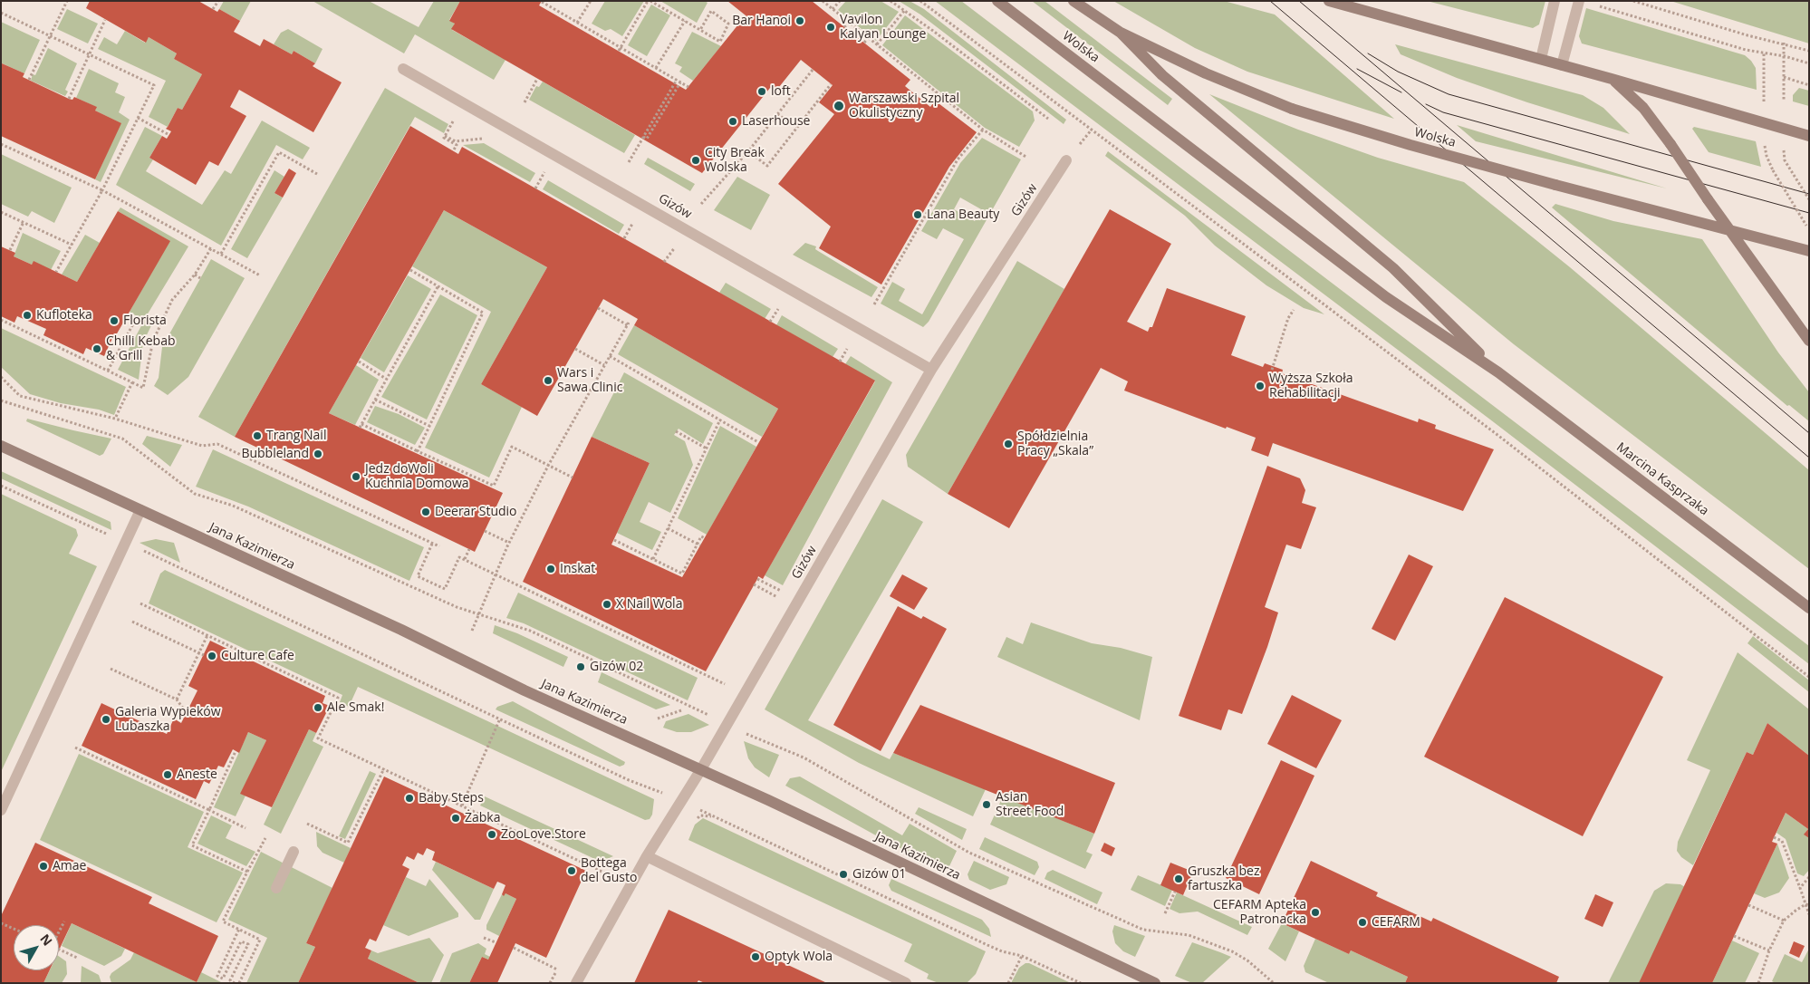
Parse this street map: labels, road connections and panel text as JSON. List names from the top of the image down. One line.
{"streets":{"main road":["Wolska","Marcina Kasprzaka","Jana Kazimierza"],"street":["Gizów"]},"crossings":[["Wolska","Marcina Kasprzaka"],["Gizów","Jana Kazimierza"]],"places":["Bar Hanoi","Vavilon Kalyan Lounge","loft","Warszawski Szpital Okulistyczny","Laserhouse","City Break Wolska","Lana Beauty","Kufloteka","Florista","Chilli Kebab & Grill","Wars i Sawa Clinic","Wyższa Szkoła Rehabilitacji","Trang Nail","Spółdzielnia Pracy „Skala”","Bubbleland","Jedz doWoli Kuchnia Domowa","Deerar Studio","Inskat","X Nail Wola","Culture Cafe","Gizów 02","Ale Smak!","Galeria Wypieków Lubaszka","Aneste","Baby Steps","Asian Street Food","Żabka","ZooLove.Store","Amae","Bottega del Gusto","Gizów 01","Gruszka bez fartuszka","CEFARM Apteka Patronacka","CEFARM","Optyk Wola"],"north":"top right"}
